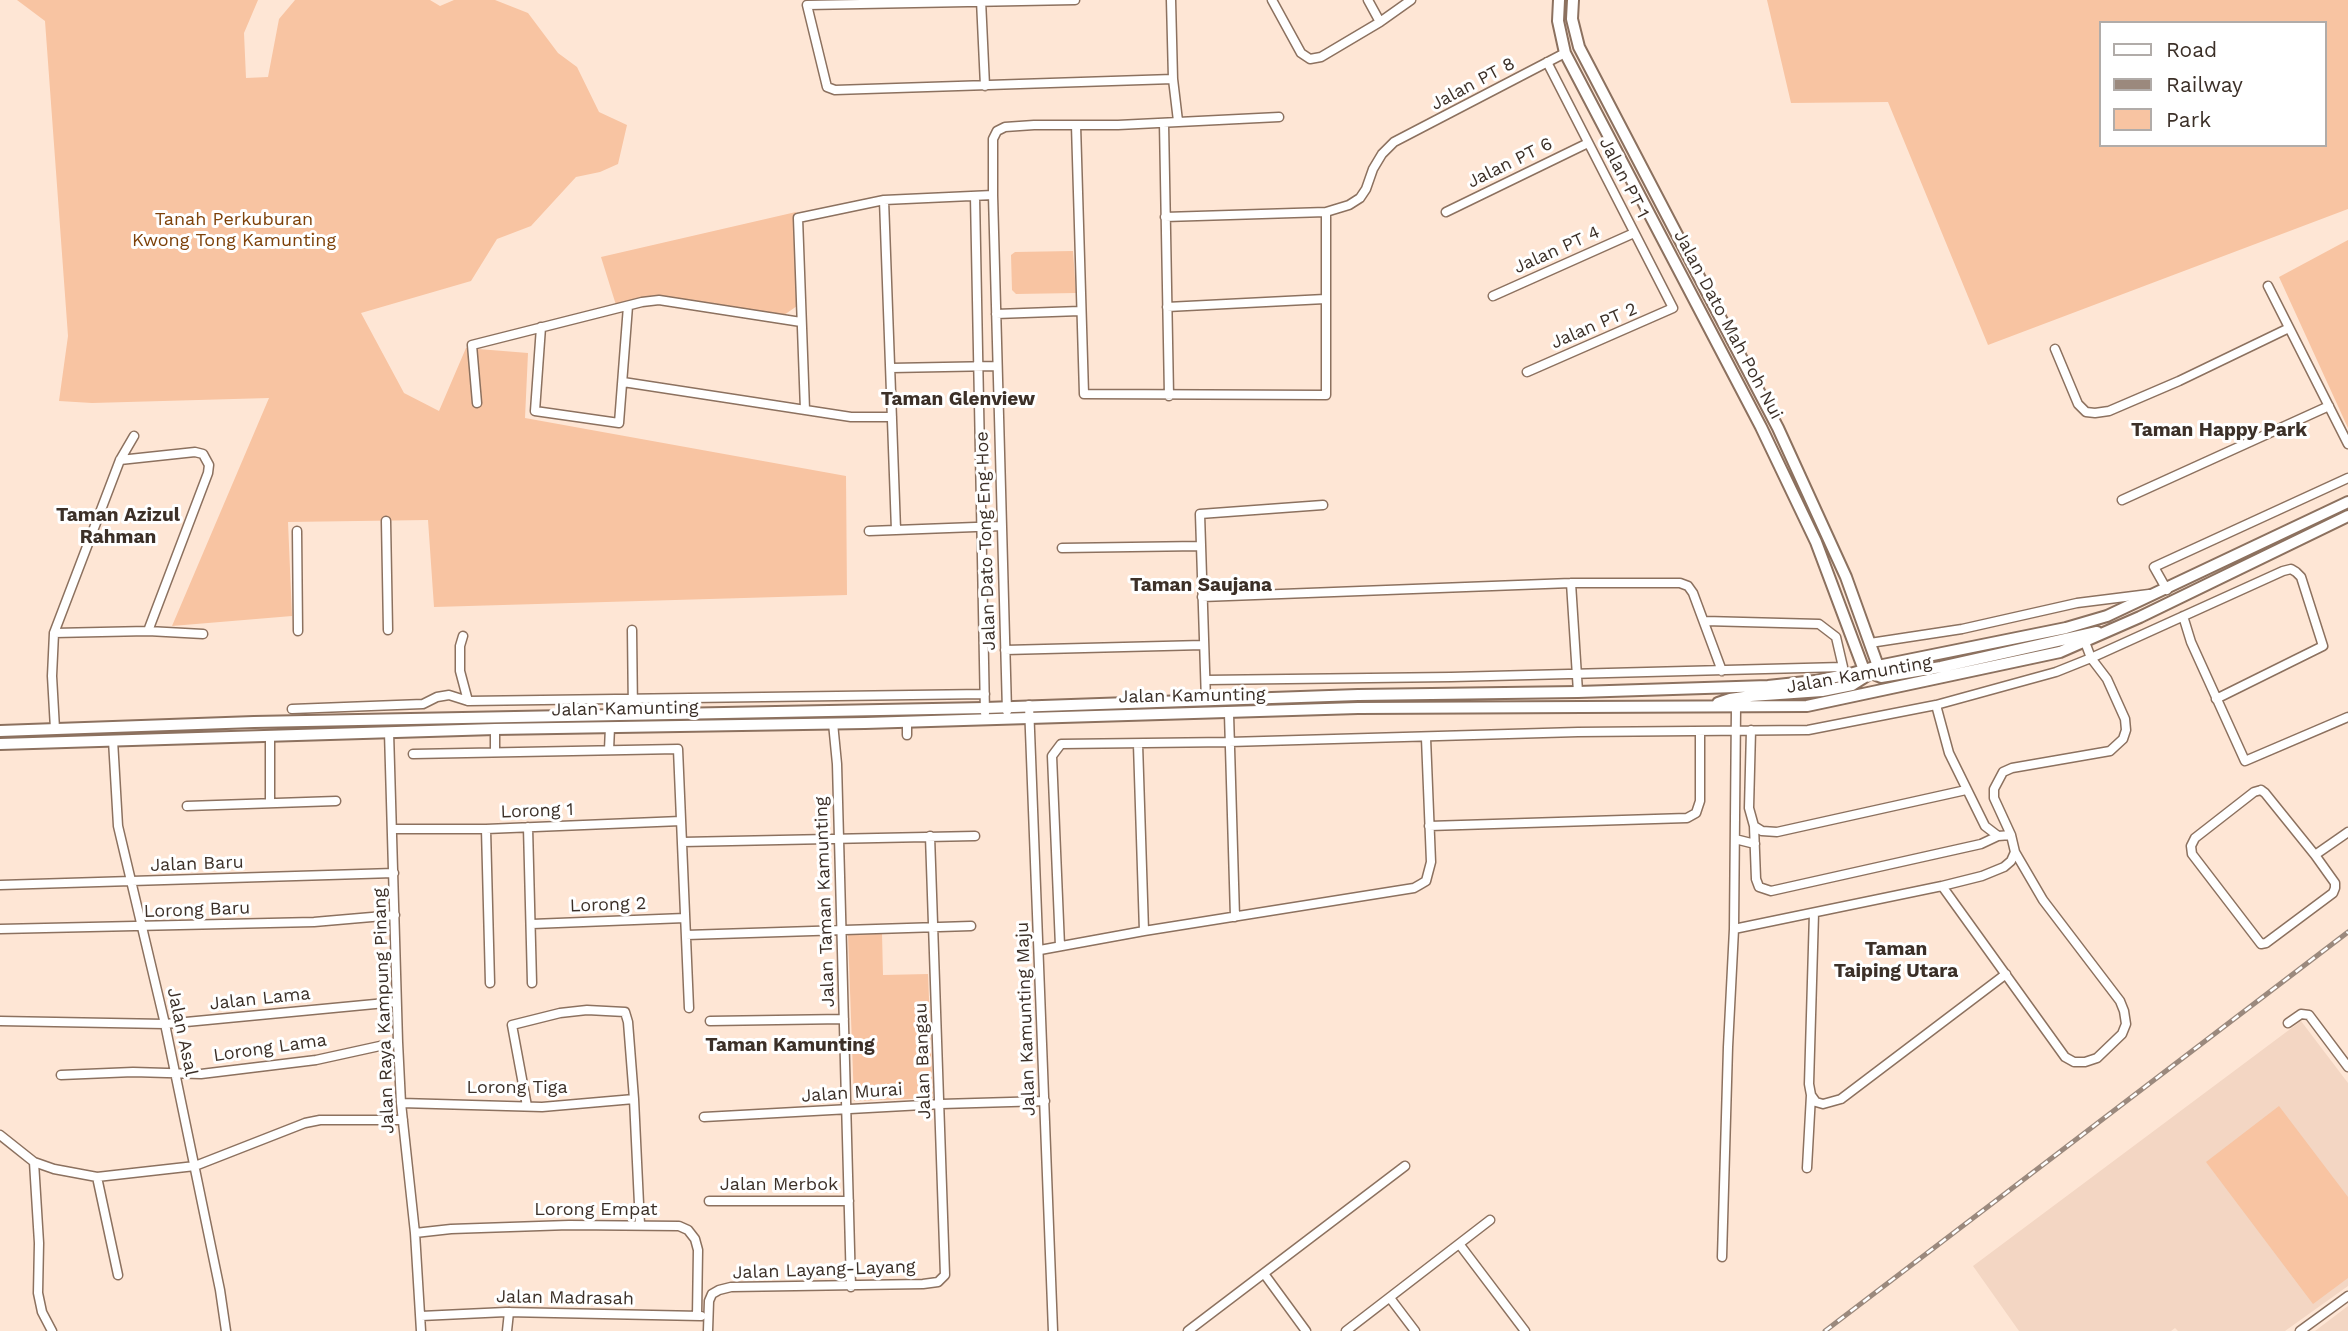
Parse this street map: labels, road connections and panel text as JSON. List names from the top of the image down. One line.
{"streets":{"main road":["Jalan Dato Mah Poh Nui","Jalan Kamunting"],"street":["Jalan PT 8","Jalan PT 6","Jalan PT 1","Jalan PT 4","Jalan PT 2","Jalan Dato Tong Eng Hoe","Lorong 1","Jalan Baru","Jalan Taman Kamunting","Lorong 2","Lorong Baru","Jalan Lama","Jalan Raya Kampung Pinang","Jalan Kamunting Maju","Jalan Asal","Lorong Lama","Jalan Bangau","Lorong Tiga","Jalan Murai","Jalan Merbok","Lorong Empat","Jalan Layang-Layang","Jalan Madrasah"]},"crossings":[["Jalan PT 8","Jalan PT 1"],["Jalan PT 8","Jalan Dato Mah Poh Nui"],["Jalan PT 6","Jalan PT 1"],["Jalan PT 1","Jalan PT 4"],["Jalan PT 1","Jalan PT 2"],["Jalan Dato Mah Poh Nui","Jalan Kamunting"],["Jalan Dato Tong Eng Hoe","Jalan Kamunting"],["Jalan Kamunting","Jalan Taman Kamunting"],["Jalan Kamunting","Jalan Raya Kampung Pinang"],["Jalan Kamunting","Jalan Kamunting Maju"],["Jalan Kamunting","Jalan Asal"],["Lorong 1","Jalan Raya Kampung Pinang"],["Jalan Baru","Jalan Raya Kampung Pinang"],["Jalan Baru","Jalan Asal"],["Jalan Taman Kamunting","Jalan Murai"],["Jalan Taman Kamunting","Jalan Merbok"],["Jalan Taman Kamunting","Jalan Layang-Layang"],["Lorong Baru","Jalan Raya Kampung Pinang"],["Lorong Baru","Jalan Asal"],["Jalan Lama","Jalan Raya Kampung Pinang"],["Jalan Lama","Jalan Asal"],["Jalan Raya Kampung Pinang","Lorong Lama"],["Jalan Raya Kampung Pinang","Lorong Tiga"],["Jalan Raya Kampung Pinang","Lorong Empat"],["Jalan Raya Kampung Pinang","Jalan Madrasah"],["Jalan Kamunting Maju","Jalan Murai"],["Jalan Asal","Lorong Lama"],["Jalan Bangau","Jalan Murai"],["Jalan Bangau","Jalan Layang-Layang"],["Lorong Empat","Jalan Madrasah"],["Jalan Layang-Layang","Jalan Madrasah"]],"districts":["Taman Glenview","Taman Happy Park","Taman Azizul Rahman","Taman Saujana","Taman Taiping Utara","Taman Kamunting"],"parks":["Tanah Perkuburan Kwong Tong Kamunting"],"legend":["Road","Railway","Park"]}
